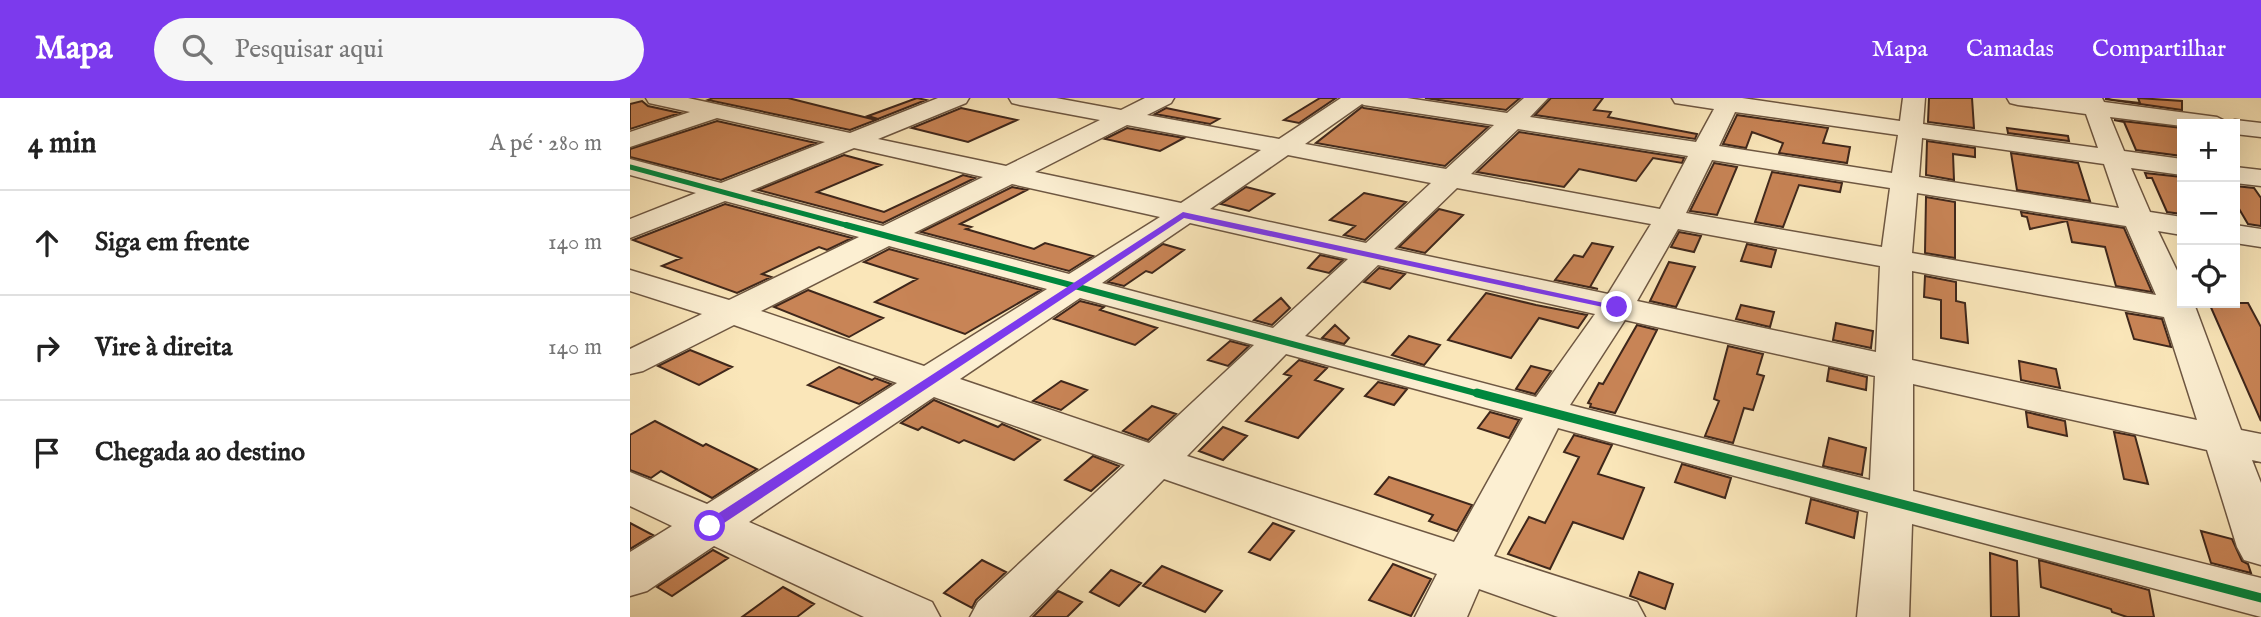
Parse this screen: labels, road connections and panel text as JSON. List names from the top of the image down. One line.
{"page":{"header":"Mapa","search":"Pesquisar aqui","nav":["Mapa","Camadas","Compartilhar"],"heading":["4 min","A pé · 280 m"],"map_buttons":["+","−"],"list":[["Siga em frente","140 m"],["Vire à direita","140 m"],"Chegada ao destino"]}}
